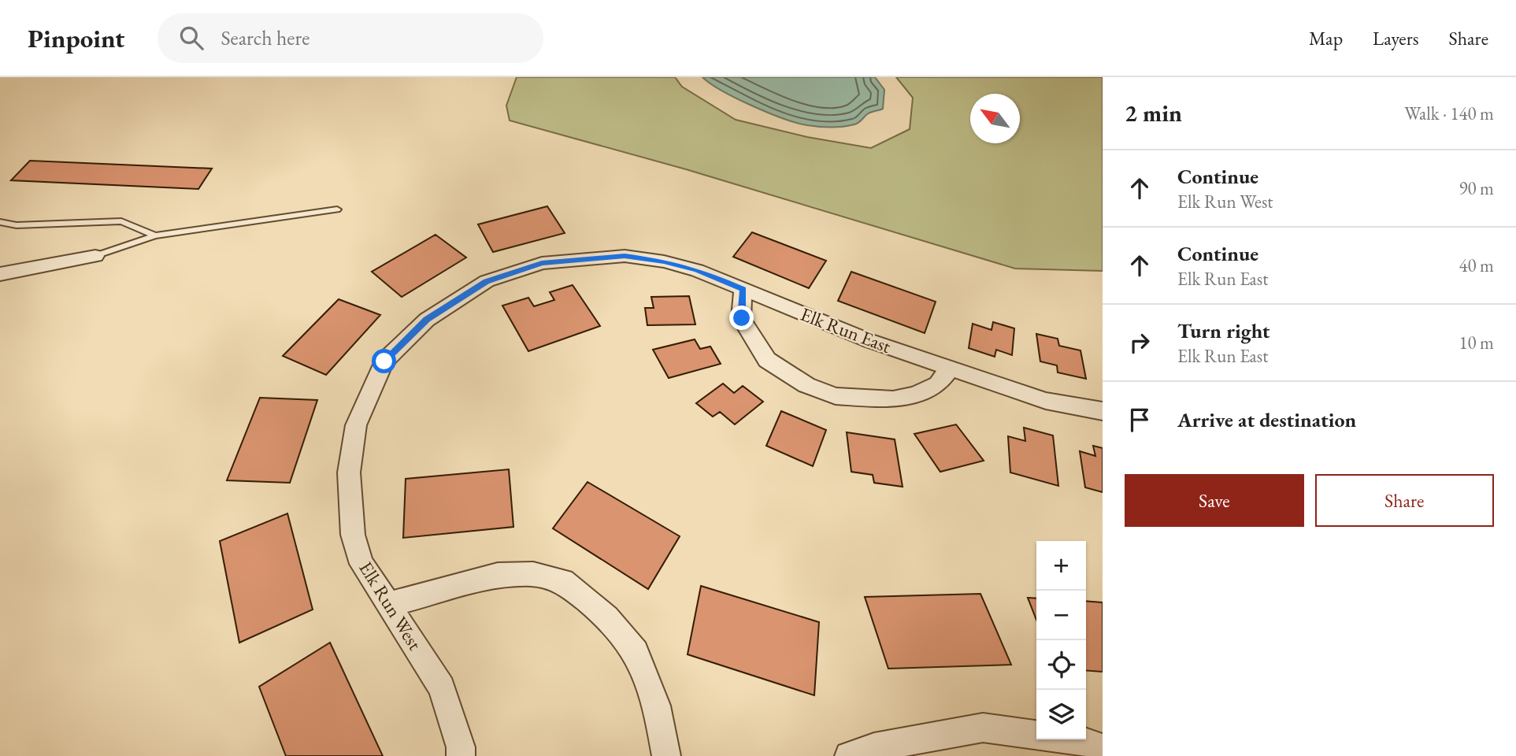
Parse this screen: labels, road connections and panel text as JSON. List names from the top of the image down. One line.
{"streets":{"street":["Elk Run East","Elk Run West"]},"crossings":[["Elk Run East","Elk Run West"]],"north":"top left","page":{"header":"Pinpoint","search":"Search here","nav":["Map","Layers","Share"],"heading":["2 min","Walk · 140 m"],"list":[["Continue","Elk Run West","90 m"],["Continue","Elk Run East","40 m"],["Turn right","Elk Run East","10 m"],"Arrive at destination"],"buttons":["Save","Share"],"map_buttons":["+","−"]}}
